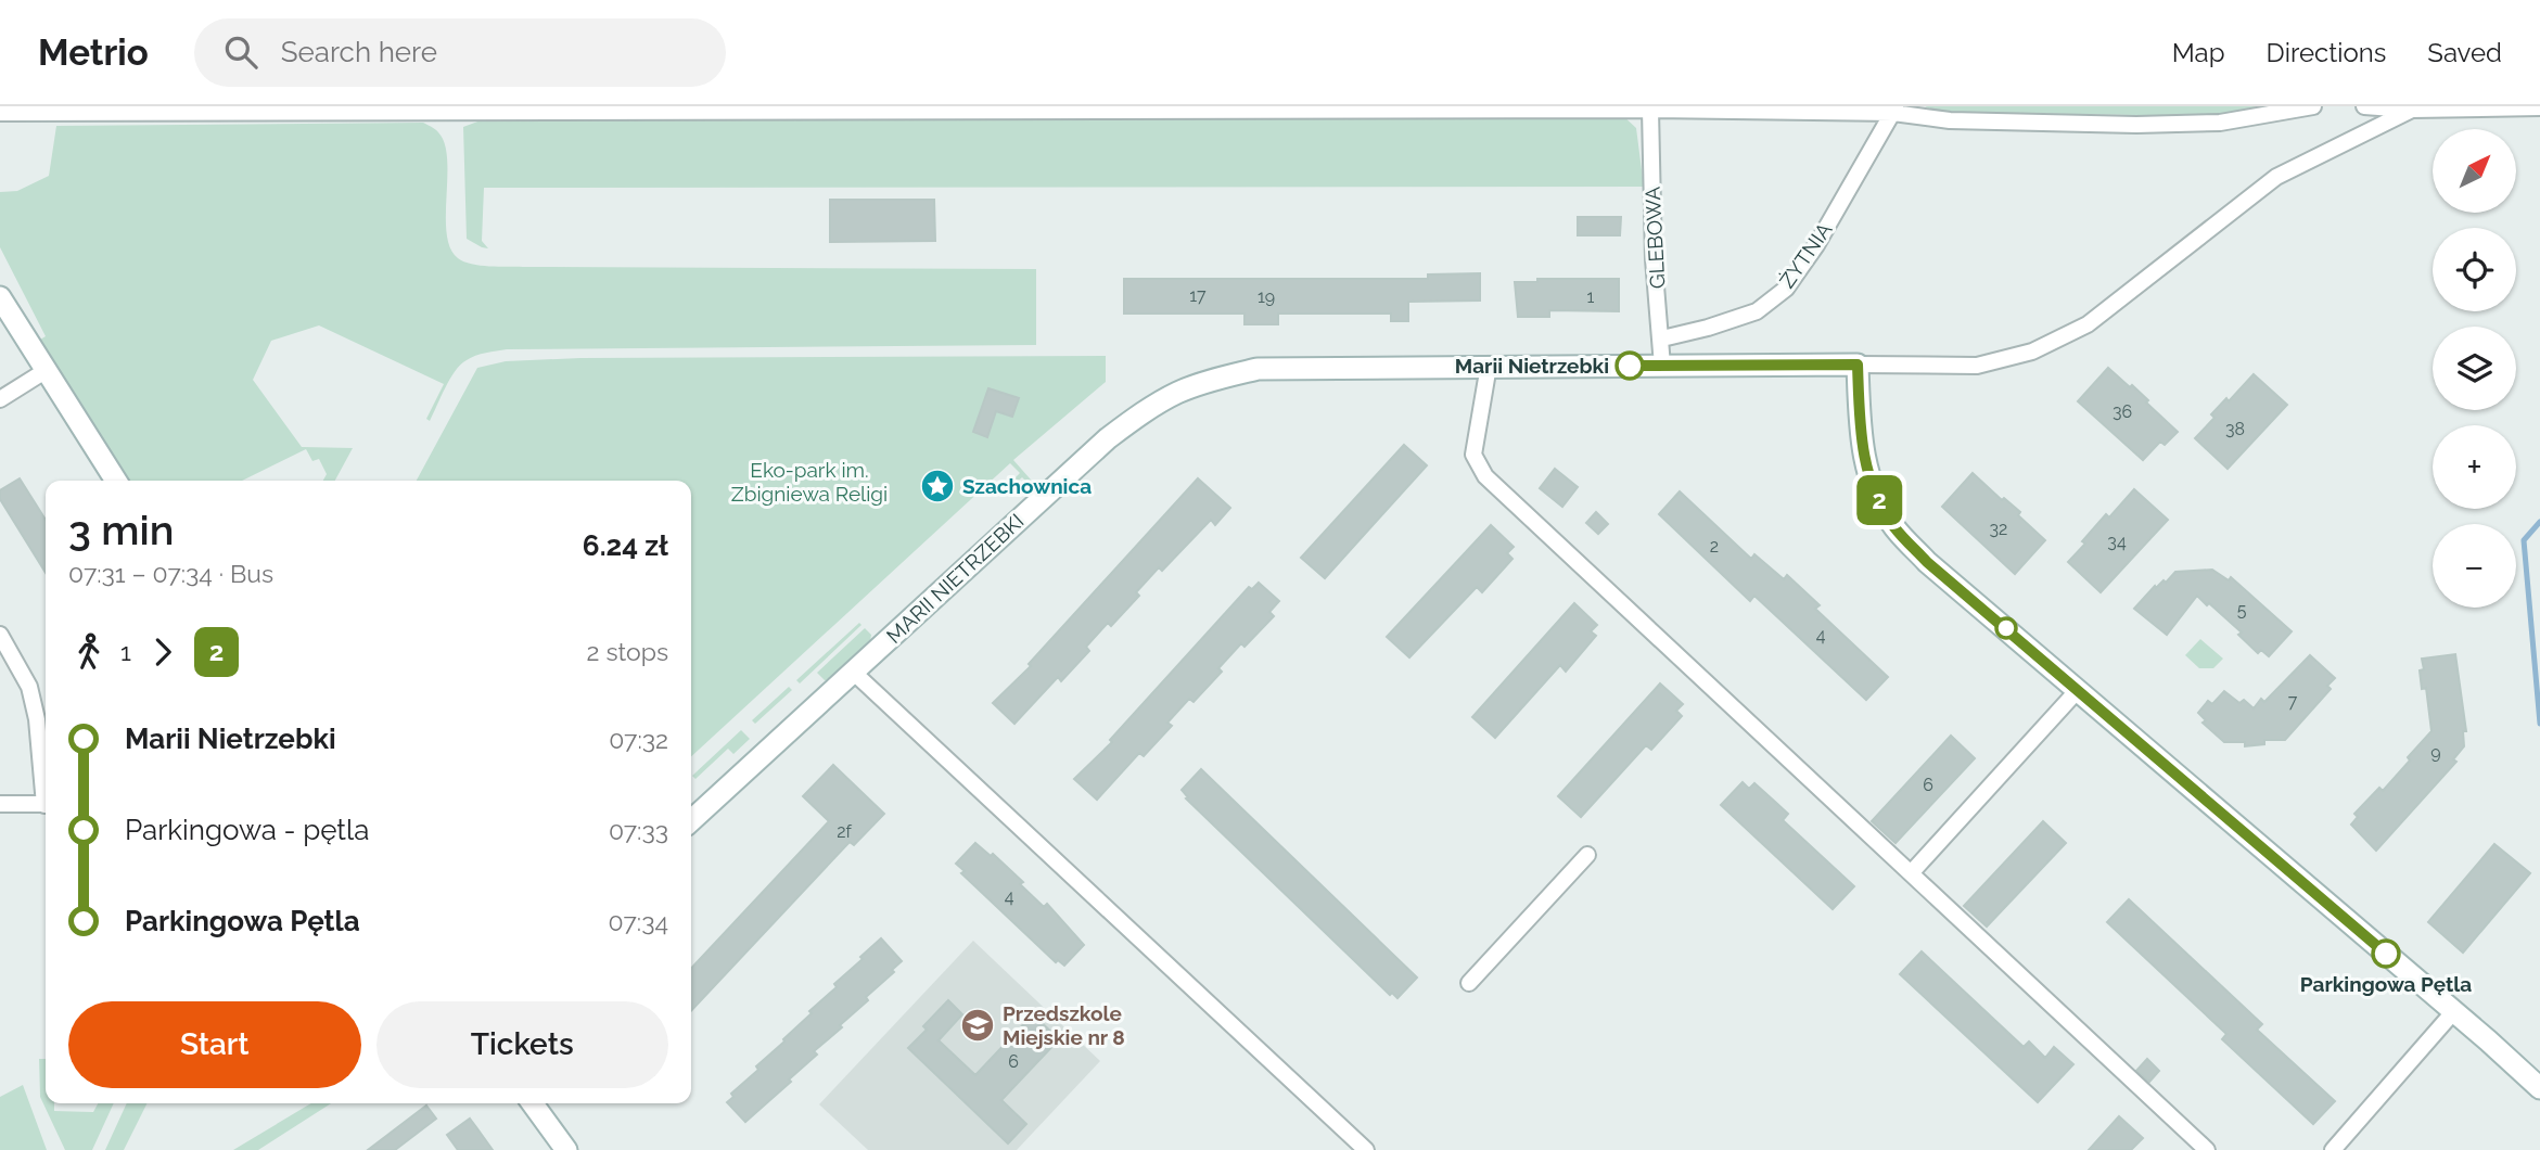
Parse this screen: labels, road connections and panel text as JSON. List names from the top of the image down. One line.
{"streets":{"street":["GLEBOWA","ŻYTNIA","MARII NIETRZEBKI"]},"crossings":[["GLEBOWA","ŻYTNIA"],["GLEBOWA","MARII NIETRZEBKI"]],"parks":["Eko-park im. Zbigniewa Religi"],"places":{"other":["Marii Nietrzebki","Parkingowa Pętla"],"place":["Szachownica"],"school or university":["Przedszkole Miejskie nr 8"]},"lines":["bus line 2"],"house_numbers":["17","19","1","36","38","32","34","2","5","4","7","9","6","2f","4","6"],"north":"top right","page":{"header":"Metrio","search":"Search here","nav":["Map","Directions","Saved"],"on_map":"2","map_buttons":["+","−"],"heading":["3 min","07:31 – 07:34 · Bus","6.24 zł"],"legs":["1","2","2 stops"],"list":[{"name":"Marii Nietrzebki","value":"07:32"},{"name":"Parkingowa - pętla","value":"07:33"},{"name":"Parkingowa Pętla","value":"07:34"}],"buttons":["Start","Tickets"]}}
